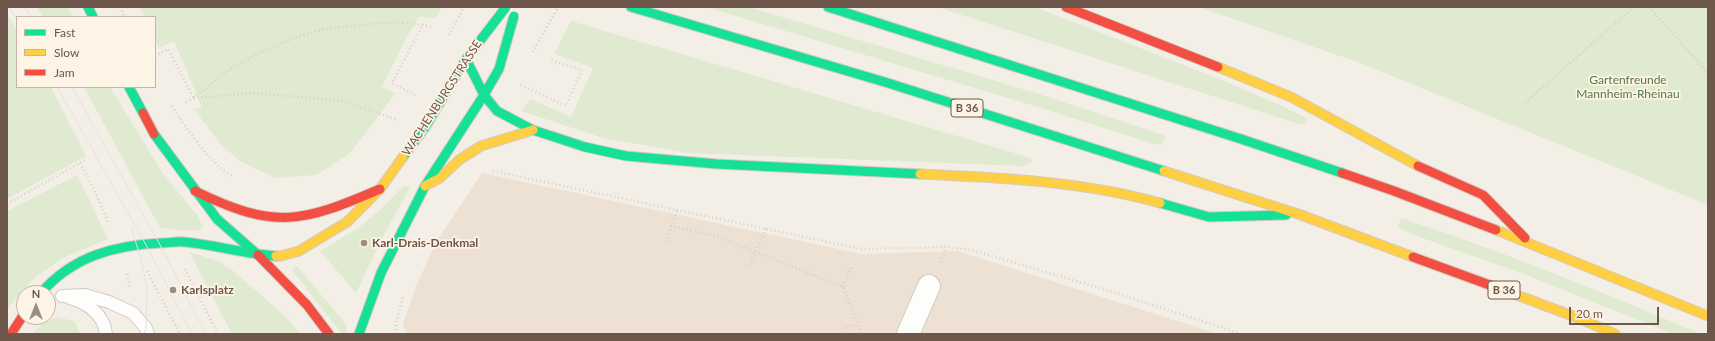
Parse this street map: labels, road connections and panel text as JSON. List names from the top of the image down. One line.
{"streets":{"main road":["WACHENBURGSTRASSE","B 36"]},"parks":["Gartenfreunde Mannheim-Rheinau"],"places":["Karl-Drais-Denkmal","Karlsplatz"],"legend":["Fast","Slow","Jam"],"scale_bar":"20 m","north":"top"}
